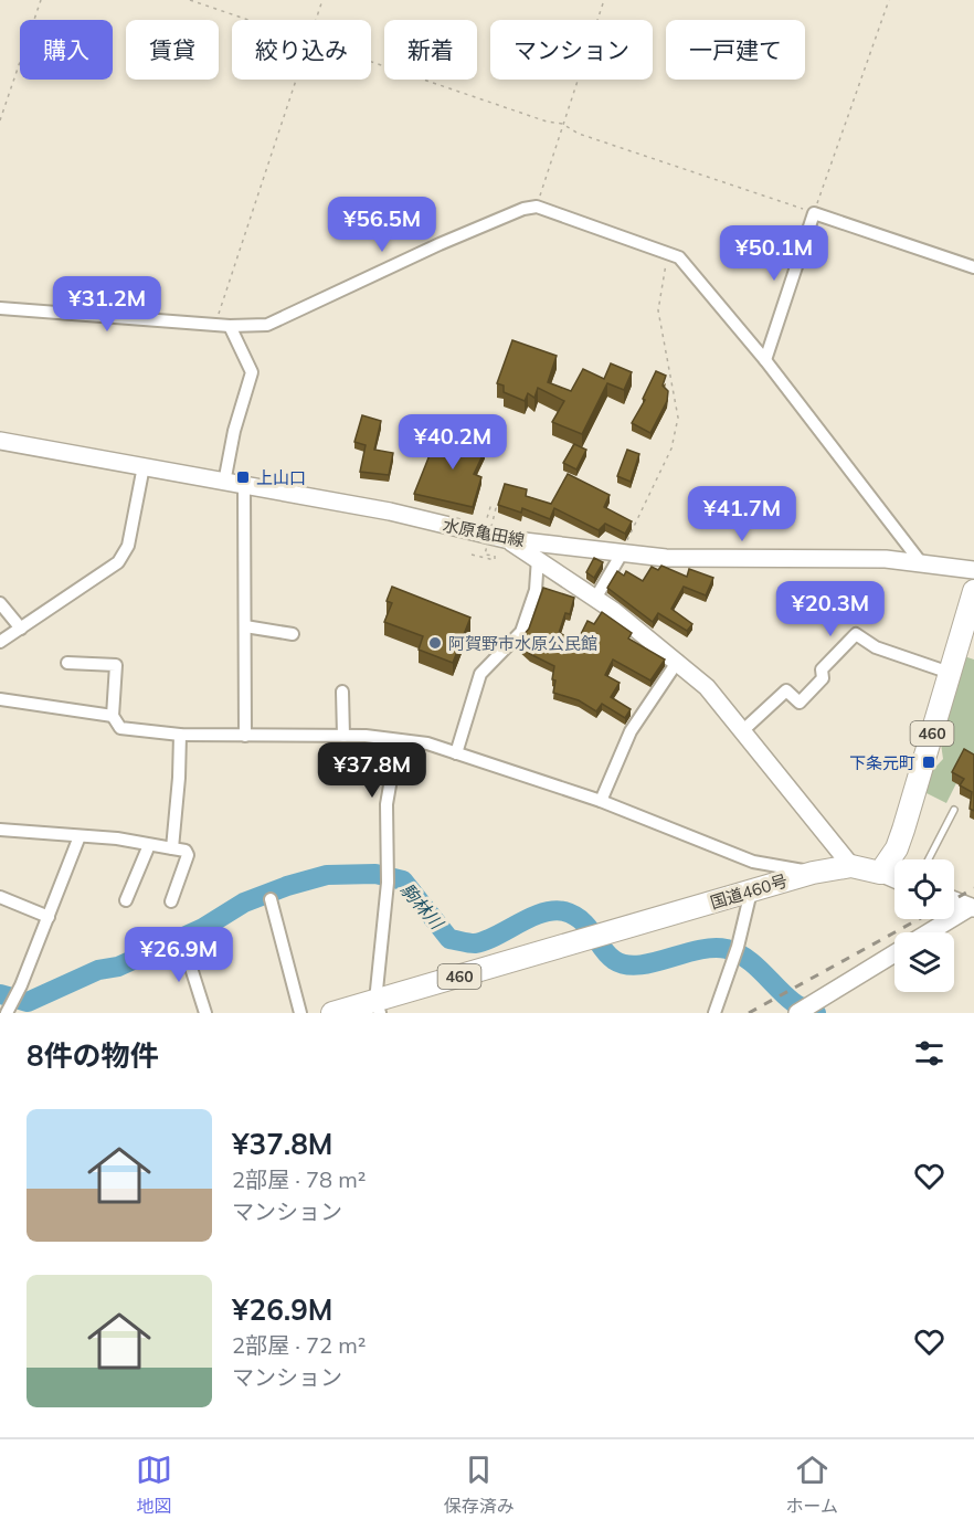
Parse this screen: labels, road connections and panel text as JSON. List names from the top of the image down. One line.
{"streets":{"highway":["460","国道460号"],"main road":["水原亀田線"]},"crossings":[["460","国道460号"]],"water":["駒林川"],"places":{"transit":["上山口","下条元町"],"other":["阿賀野市水原公民館"]},"page":{"chip":["購入","賃貸","絞り込み","新着","マンション","一戸建て"],"price":["¥56.5M","¥50.1M","¥31.2M","¥40.2M","¥41.7M","¥20.3M","¥37.8M","¥26.9M"],"heading":"8件の物件","list":[{"name":"¥37.8M","note":"2部屋 · 78 m² · マンション"},{"name":"¥26.9M","note":"2部屋 · 72 m² · マンション"}],"tabs":["地図","保存済み","ホーム"]}}
